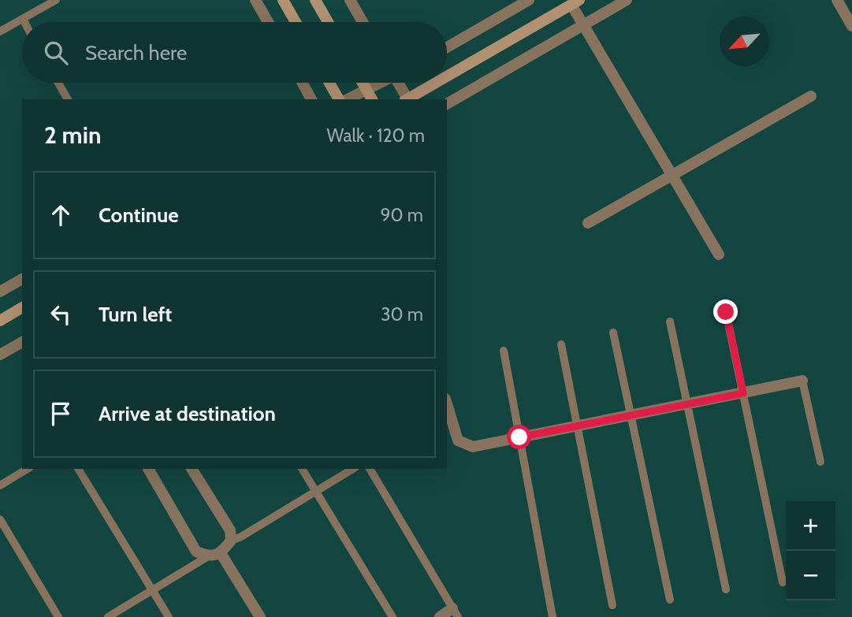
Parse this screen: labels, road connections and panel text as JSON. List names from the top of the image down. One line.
{"north":"bottom left","page":{"search":"Search here","heading":["2 min","Walk · 120 m"],"list":[["Continue","90 m"],["Turn left","30 m"],"Arrive at destination"],"map_buttons":["+","−"]}}
